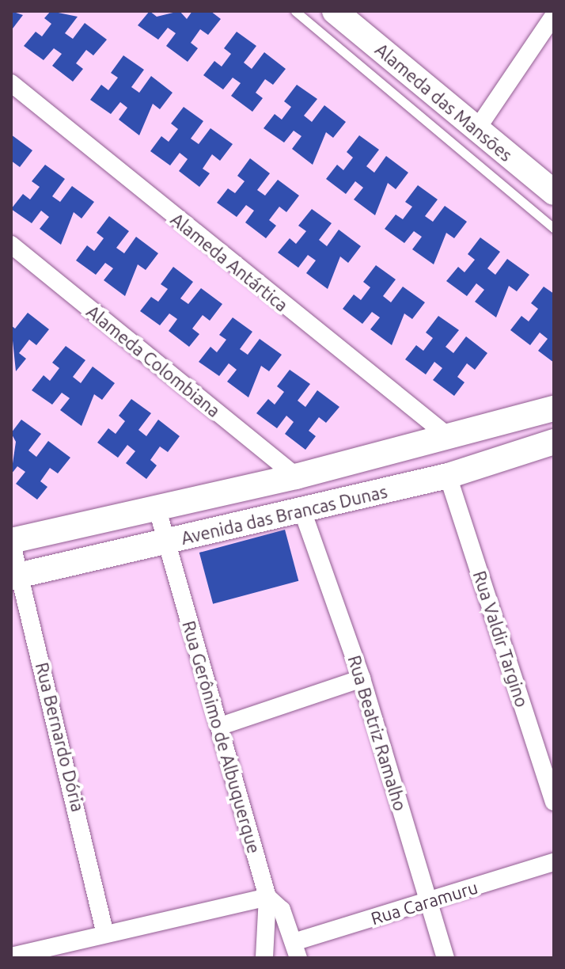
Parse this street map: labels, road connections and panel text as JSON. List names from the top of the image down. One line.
{"streets":{"main road":["Alameda das Mansões","Avenida das Brancas Dunas"],"street":["Alameda Antártica","Alameda Colombiana","Rua Valdir Targino","Rua Beatriz Ramalho","Rua Bernardo Dória","Rua Gerônimo de Albuquerque","Rua Caramuru"]},"crossings":[["Alameda Antártica","Avenida das Brancas Dunas"],["Alameda Colombiana","Avenida das Brancas Dunas"],["Avenida das Brancas Dunas","Rua Valdir Targino"],["Avenida das Brancas Dunas","Rua Beatriz Ramalho"],["Avenida das Brancas Dunas","Rua Bernardo Dória"],["Avenida das Brancas Dunas","Rua Gerônimo de Albuquerque"],["Rua Beatriz Ramalho","Rua Caramuru"],["Rua Gerônimo de Albuquerque","Rua Caramuru"]]}
